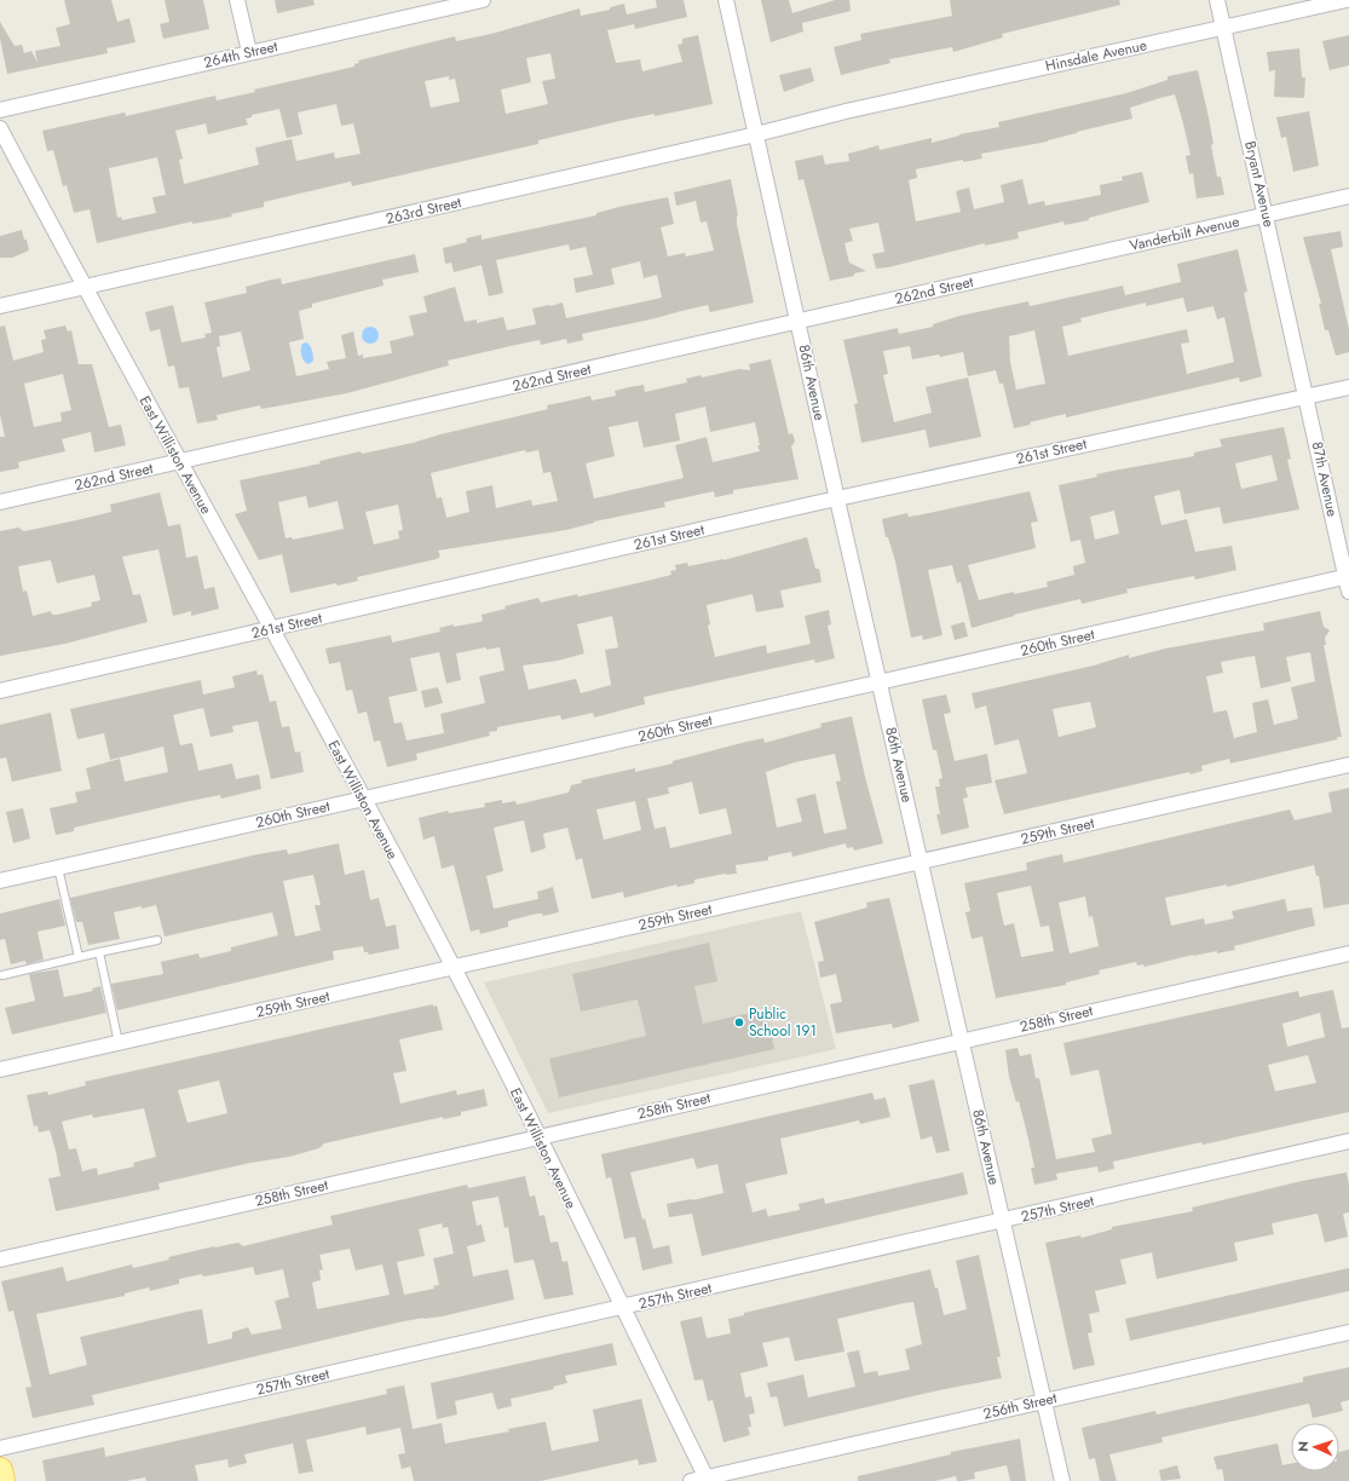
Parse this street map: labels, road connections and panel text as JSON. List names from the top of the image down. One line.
{"streets":{"street":["264th Street","Hinsdale Avenue","Bryant Avenue","263rd Street","Vanderbilt Avenue","262nd Street","86th Avenue","261st Street","East Williston Avenue","87th Avenue","260th Street","259th Street","258th Street","257th Street","256th Street"]},"crossings":[["Hinsdale Avenue","Bryant Avenue"],["Hinsdale Avenue","263rd Street"],["Bryant Avenue","Vanderbilt Avenue"],["Bryant Avenue","87th Avenue"],["263rd Street","86th Avenue"],["263rd Street","East Williston Avenue"],["Vanderbilt Avenue","262nd Street"],["262nd Street","86th Avenue"],["262nd Street","East Williston Avenue"],["86th Avenue","261st Street"],["86th Avenue","260th Street"],["86th Avenue","259th Street"],["86th Avenue","258th Street"],["86th Avenue","257th Street"],["86th Avenue","256th Street"],["261st Street","East Williston Avenue"],["261st Street","87th Avenue"],["East Williston Avenue","260th Street"],["East Williston Avenue","259th Street"],["East Williston Avenue","258th Street"],["East Williston Avenue","257th Street"],["East Williston Avenue","256th Street"],["87th Avenue","260th Street"]],"places":["Public School 191"],"north":"left"}
